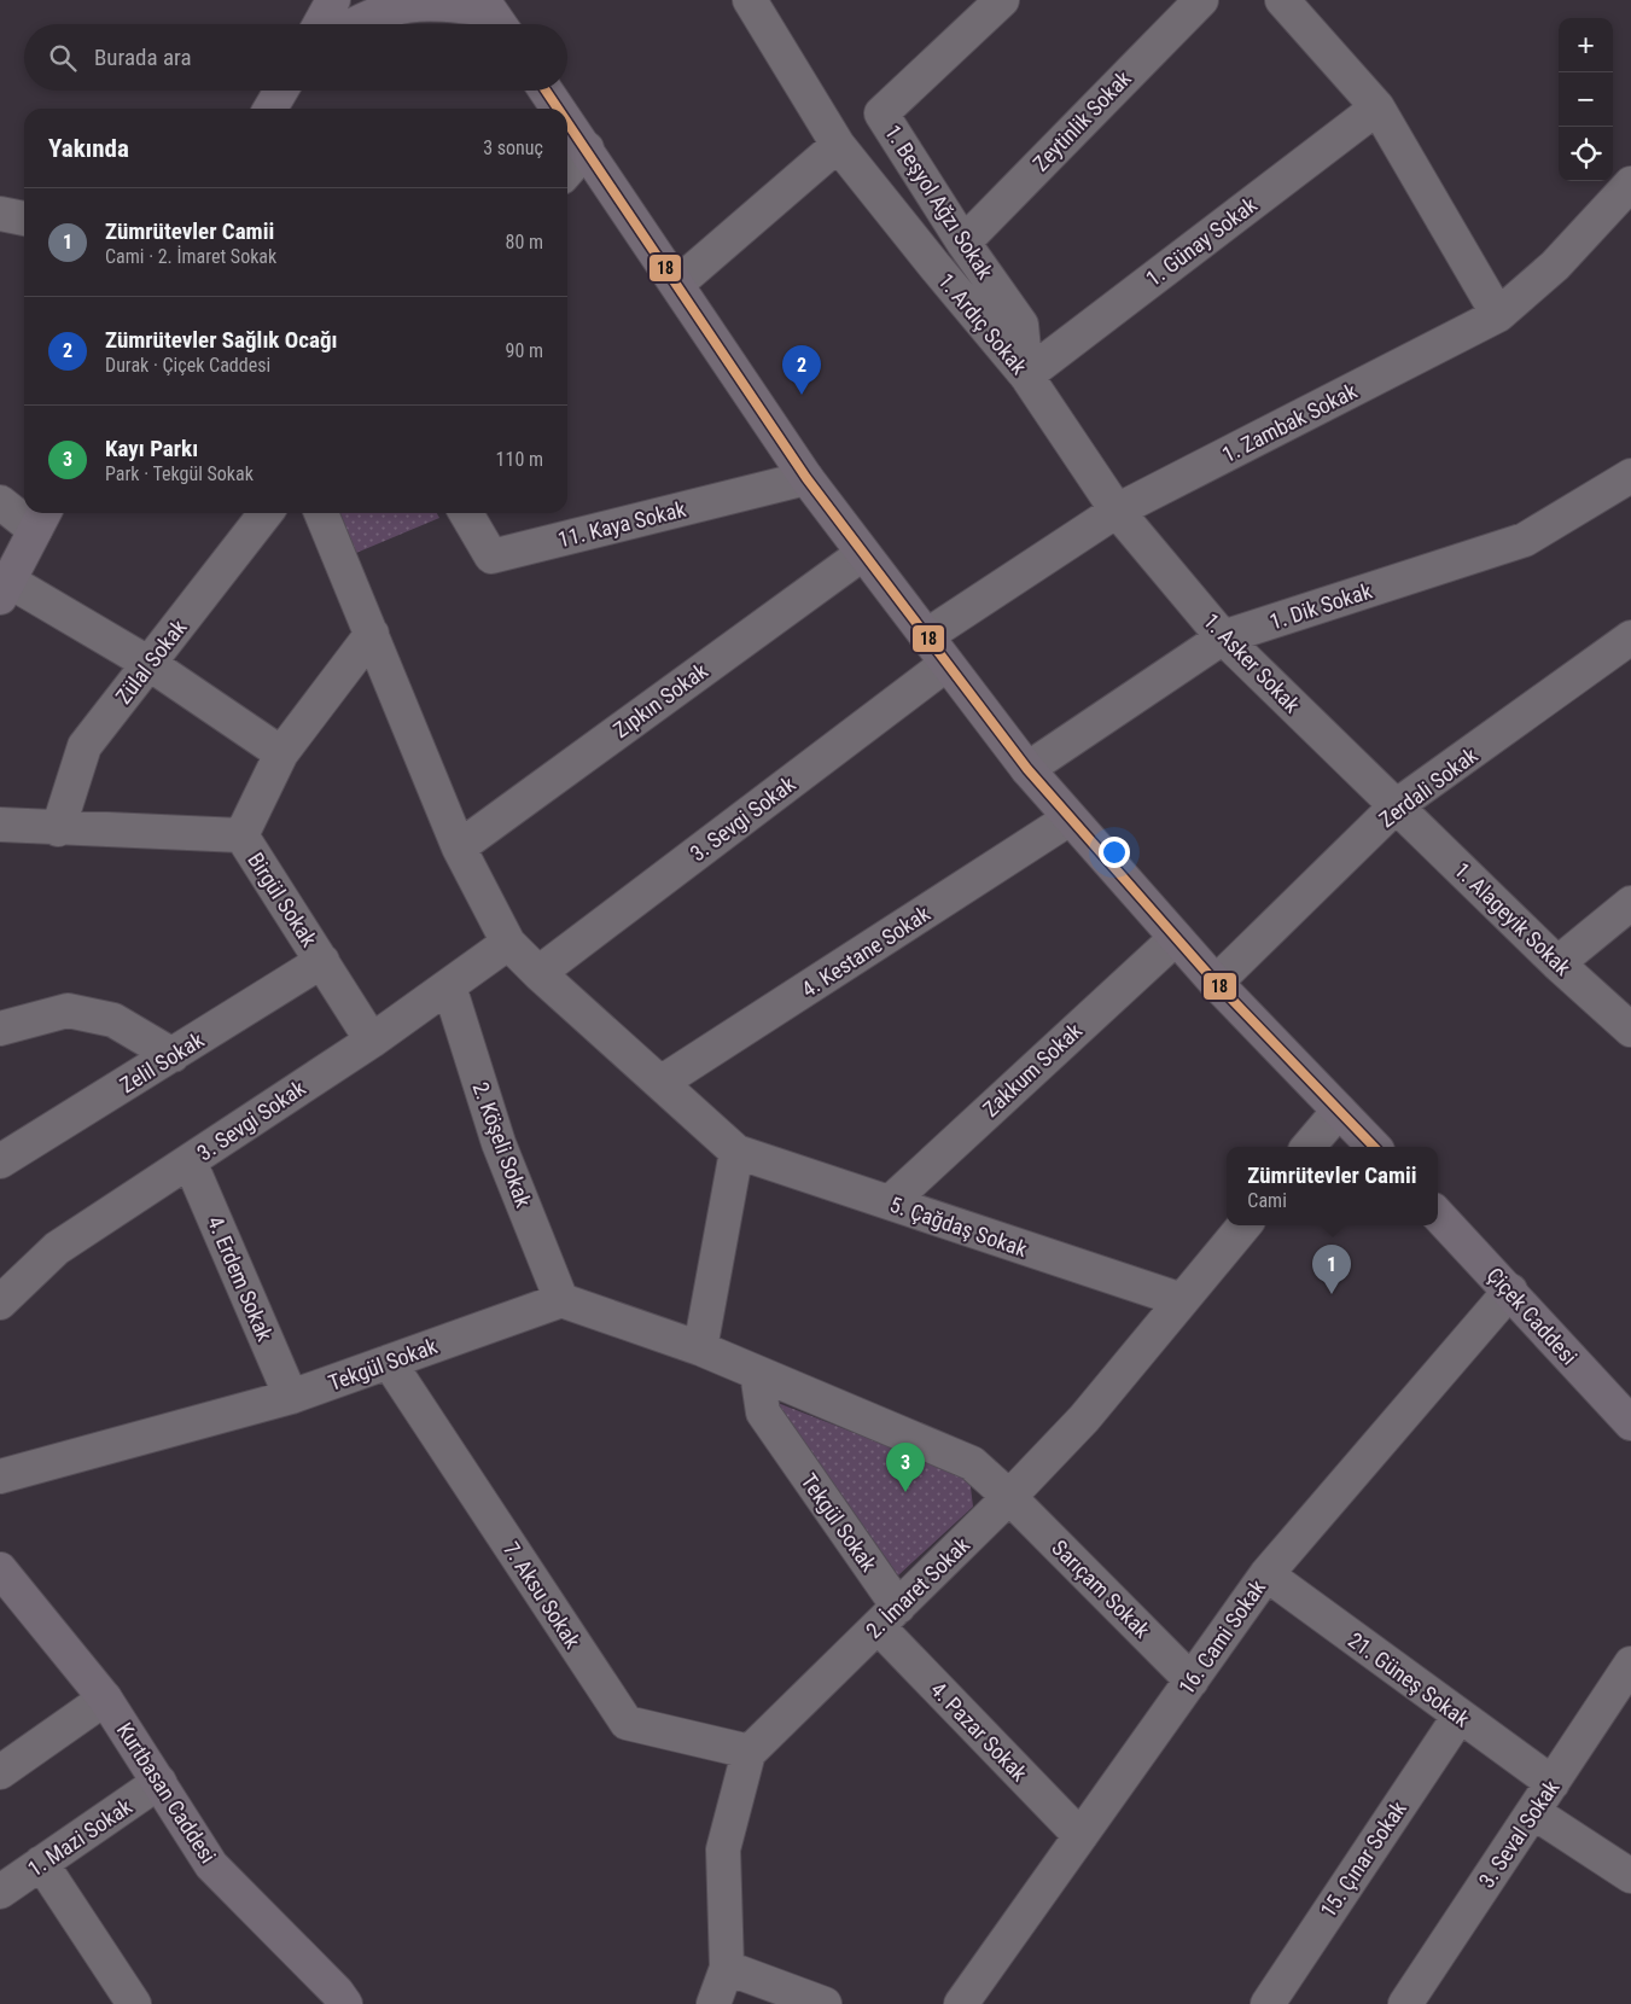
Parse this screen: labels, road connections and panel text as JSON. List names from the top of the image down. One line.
{"streets":{"main road":["Çiçek Caddesi","Kurtbasan Caddesi"],"street":["Zeytinlik Sokak","1. Beşyol Ağzı Sokak","1. Günay Sokak","1. Ardıç Sokak","1. Zambak Sokak","11. Kaya Sokak","1. Dik Sokak","Zülal Sokak","1. Asker Sokak","Zıpkın Sokak","Zerdali Sokak","3. Sevgi Sokak","Birgül Sokak","1. Alageyik Sokak","4. Kestane Sokak","Zelil Sokak","Zakkum Sokak","2. Köşeli Sokak","5. Çağdaş Sokak","4. Erdem Sokak","Tekgül Sokak","2. İmaret Sokak","Sarıçam Sokak","7. Aksu Sokak","16. Cami Sokak","21. Güneş Sokak","4. Pazar Sokak","3. Seval Sokak","1. Mazi Sokak","15. Çınar Sokak"]},"crossings":[["Zeytinlik Sokak","1. Beşyol Ağzı Sokak"],["1. Beşyol Ağzı Sokak","1. Günay Sokak"],["1. Beşyol Ağzı Sokak","1. Ardıç Sokak"],["1. Günay Sokak","1. Ardıç Sokak"],["1. Ardıç Sokak","1. Zambak Sokak"],["1. Ardıç Sokak","1. Asker Sokak"],["1. Zambak Sokak","1. Asker Sokak"],["1. Dik Sokak","1. Asker Sokak"],["1. Asker Sokak","Zerdali Sokak"],["1. Asker Sokak","1. Alageyik Sokak"],["Zerdali Sokak","1. Alageyik Sokak"],["3. Sevgi Sokak","Birgül Sokak"],["3. Sevgi Sokak","2. Köşeli Sokak"],["3. Sevgi Sokak","5. Çağdaş Sokak"],["3. Sevgi Sokak","4. Erdem Sokak"],["Birgül Sokak","Zelil Sokak"],["4. Kestane Sokak","5. Çağdaş Sokak"],["Zakkum Sokak","5. Çağdaş Sokak"],["2. Köşeli Sokak","Tekgül Sokak"],["5. Çağdaş Sokak","2. İmaret Sokak"],["4. Erdem Sokak","Tekgül Sokak"],["Çiçek Caddesi","16. Cami Sokak"],["Tekgül Sokak","2. İmaret Sokak"],["Tekgül Sokak","7. Aksu Sokak"],["Tekgül Sokak","4. Pazar Sokak"],["2. İmaret Sokak","Sarıçam Sokak"],["2. İmaret Sokak","7. Aksu Sokak"],["2. İmaret Sokak","4. Pazar Sokak"],["Sarıçam Sokak","16. Cami Sokak"],["16. Cami Sokak","21. Güneş Sokak"],["16. Cami Sokak","4. Pazar Sokak"],["21. Güneş Sokak","3. Seval Sokak"],["21. Güneş Sokak","15. Çınar Sokak"],["Kurtbasan Caddesi","1. Mazi Sokak"]],"lines":["transit line 18"],"page":{"map_buttons":["+","−"],"search":"Burada ara","heading":["Yakında","3 sonuç"],"list":[{"mark":"1","name":"Zümrütevler Camii","note":"Cami · 2. İmaret Sokak","value":"80 m"},{"mark":"2","name":"Zümrütevler Sağlık Ocağı","note":"Durak · Çiçek Caddesi","value":"90 m"},{"mark":"3","name":"Kayı Parkı","note":"Park · Tekgül Sokak","value":"110 m"}],"pins":["2","1","3"],"popup":["Zümrütevler Camii","Cami"]}}
